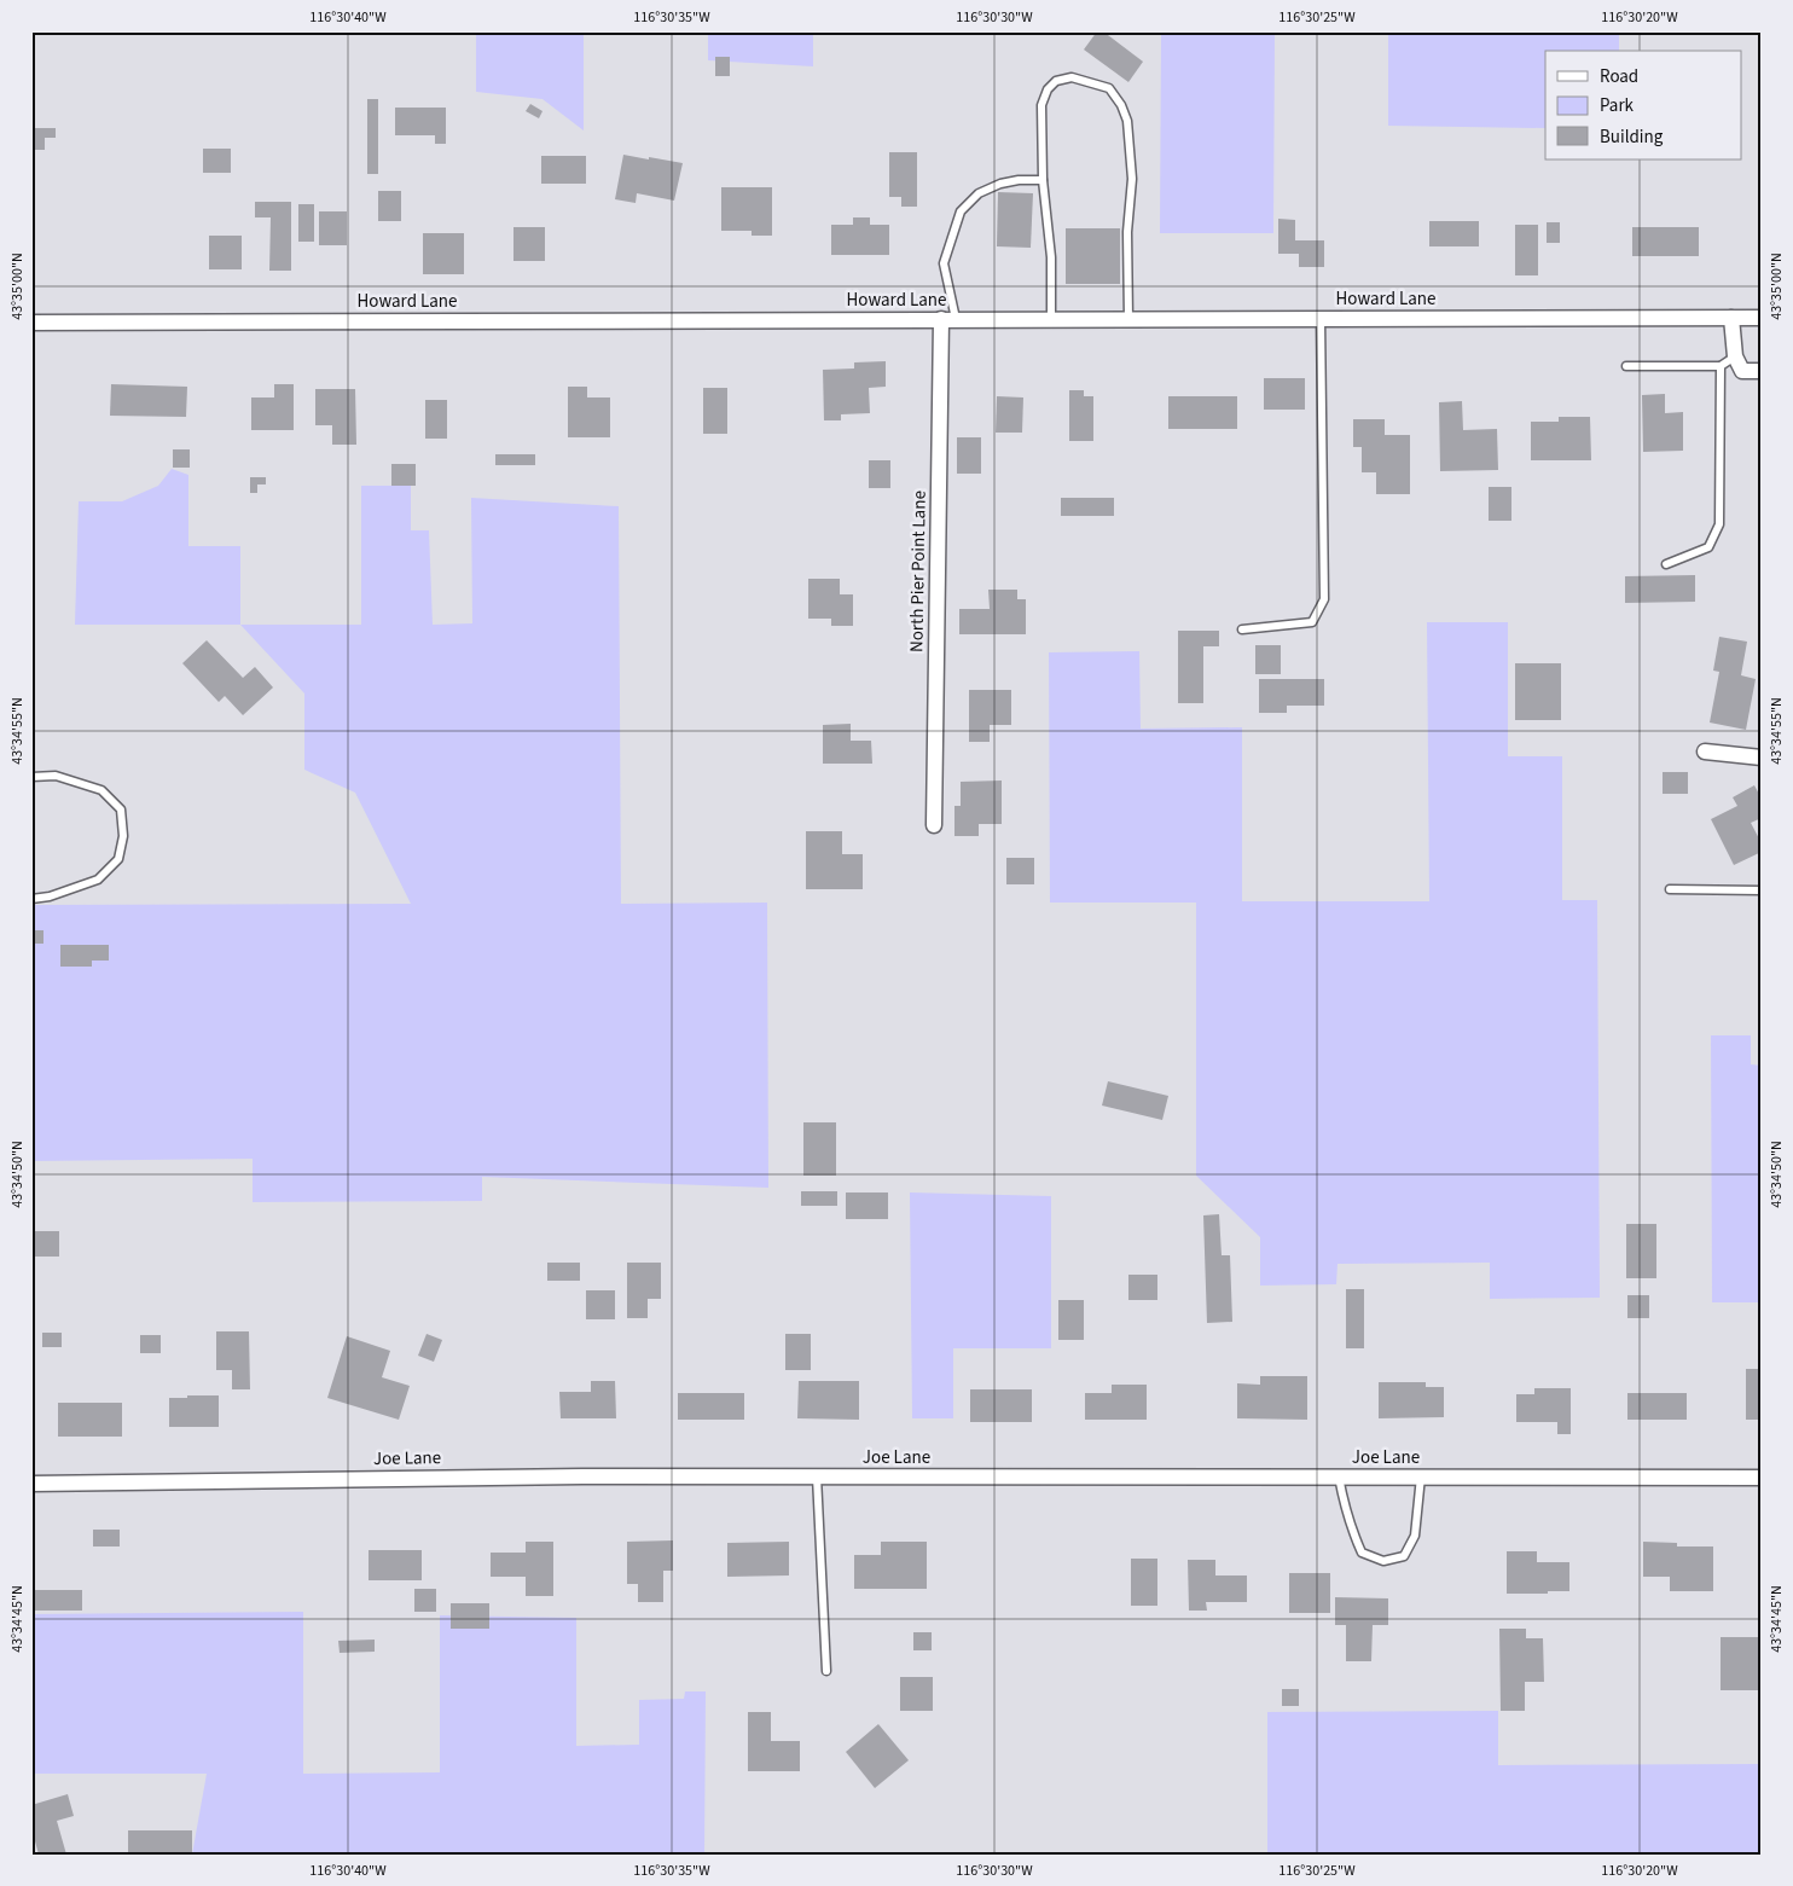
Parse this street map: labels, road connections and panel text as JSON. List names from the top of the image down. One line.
{"streets":{"street":["Howard Lane","North Pier Point Lane","Joe Lane"]},"crossings":[["Howard Lane","North Pier Point Lane"]],"legend":["Road","Park","Building"],"coordinates":["116°30'40\"W","116°30'35\"W","116°30'30\"W","116°30'25\"W","116°30'20\"W","43°35'00\"N","43°34'55\"N","43°34'50\"N","43°34'45\"N"]}
